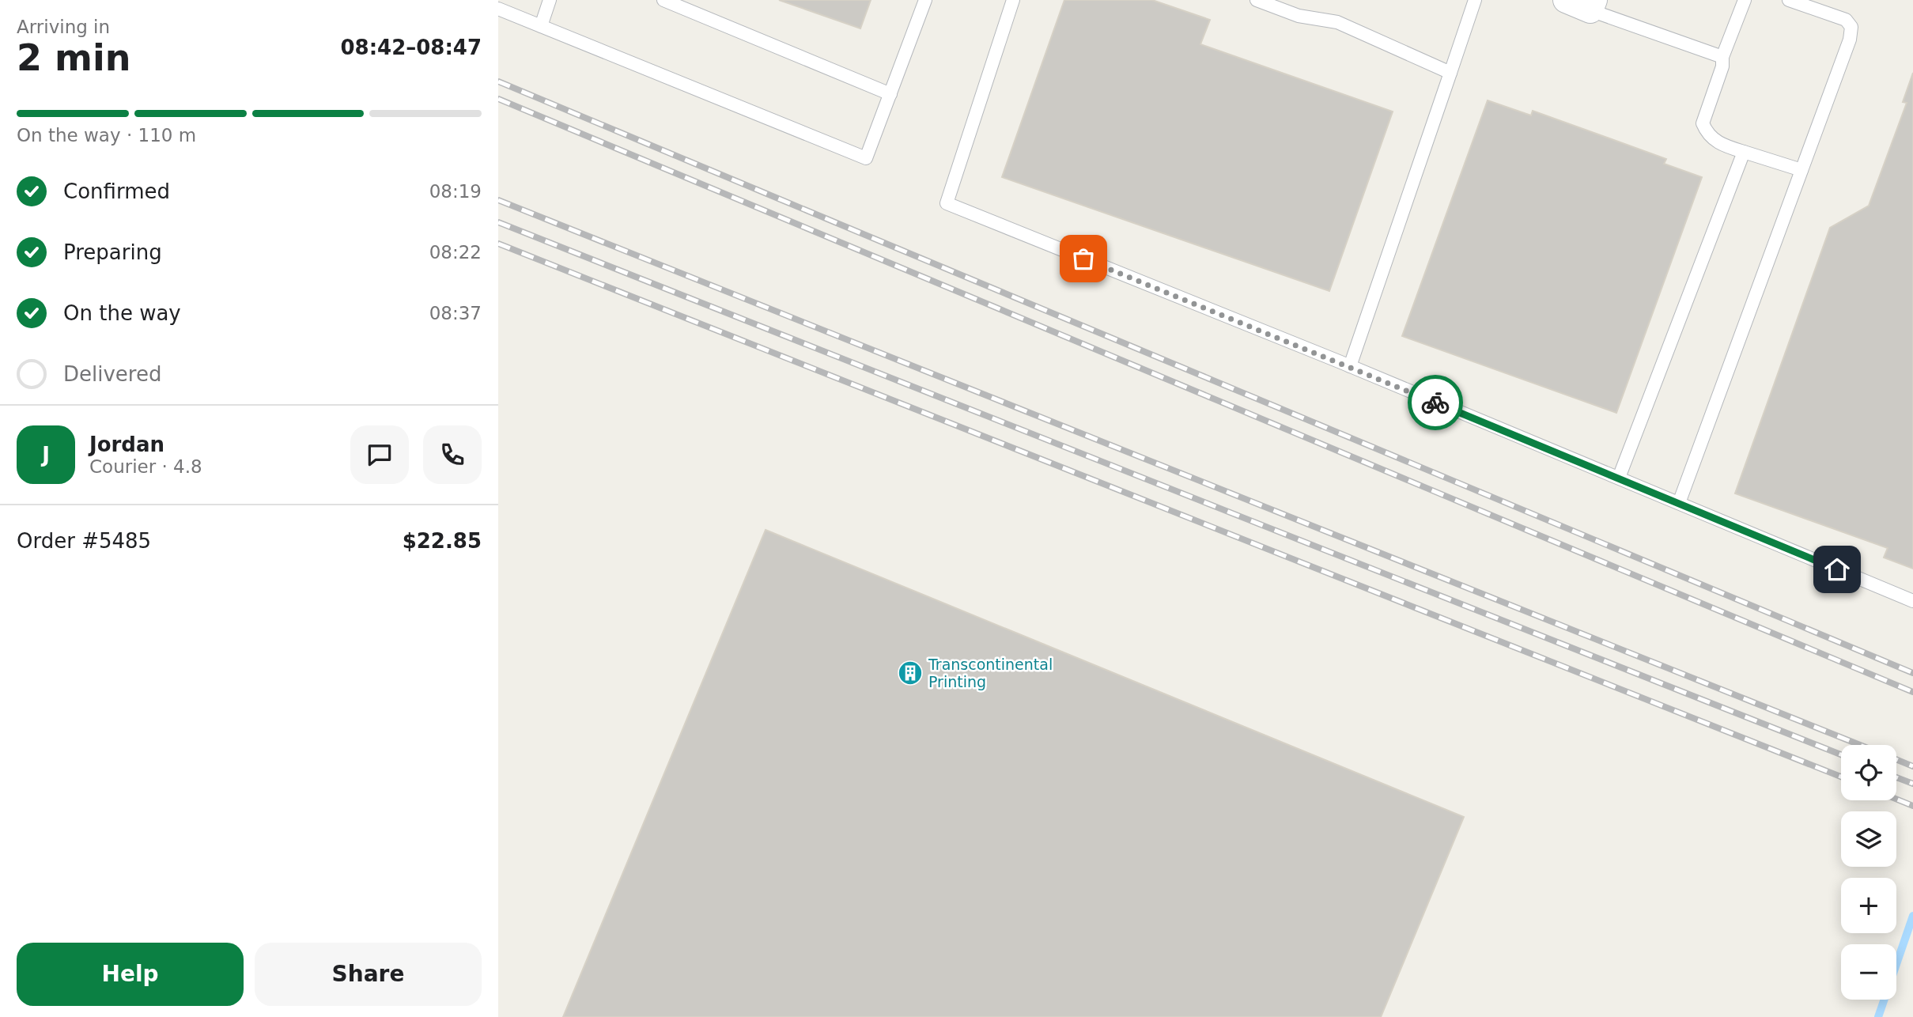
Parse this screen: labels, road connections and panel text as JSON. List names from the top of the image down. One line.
{"places":{"building":["Transcontinental Printing"]},"page":{"heading":["2 min","Arriving in","08:42–08:47"],"panel":["Jordan","Courier · 4.8","Order #5485","$22.85"],"bar":"On the way · 110 m","list":[["Confirmed","08:19"],["Preparing","08:22"],["On the way","08:37"],"Delivered"],"round":"J","map_buttons":["+","−"],"buttons":["Help","Share"]}}
